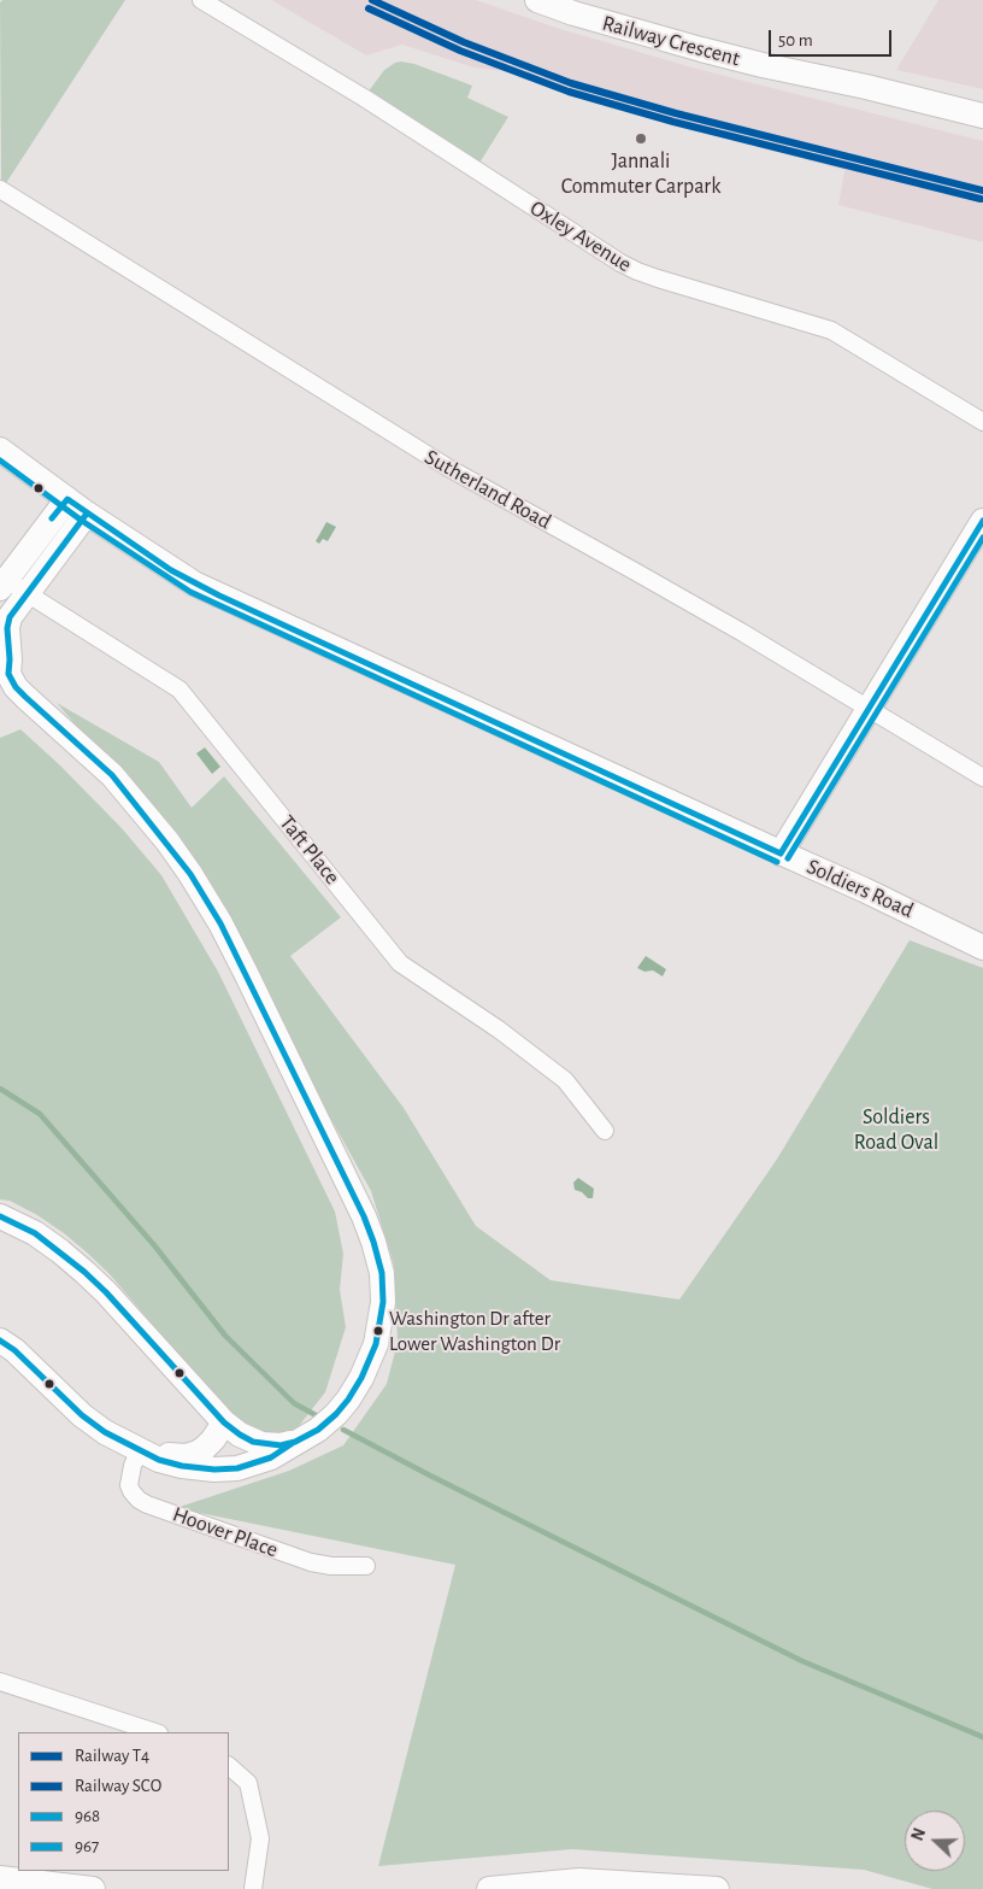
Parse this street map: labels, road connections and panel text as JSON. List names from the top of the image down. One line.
{"streets":{"street":["Railway Crescent","Oxley Avenue","Sutherland Road","Taft Place","Soldiers Road","Hoover Place"]},"parks":["Soldiers Road Oval"],"places":["Jannali Commuter Carpark","Washington Dr after Lower Washington Dr"],"lines":["rail line T4","rail line SCO","transit line 967","transit line 968"],"legend":["Railway T4","Railway SCO","968","967"],"scale_bar":"50 m","north":"left"}
